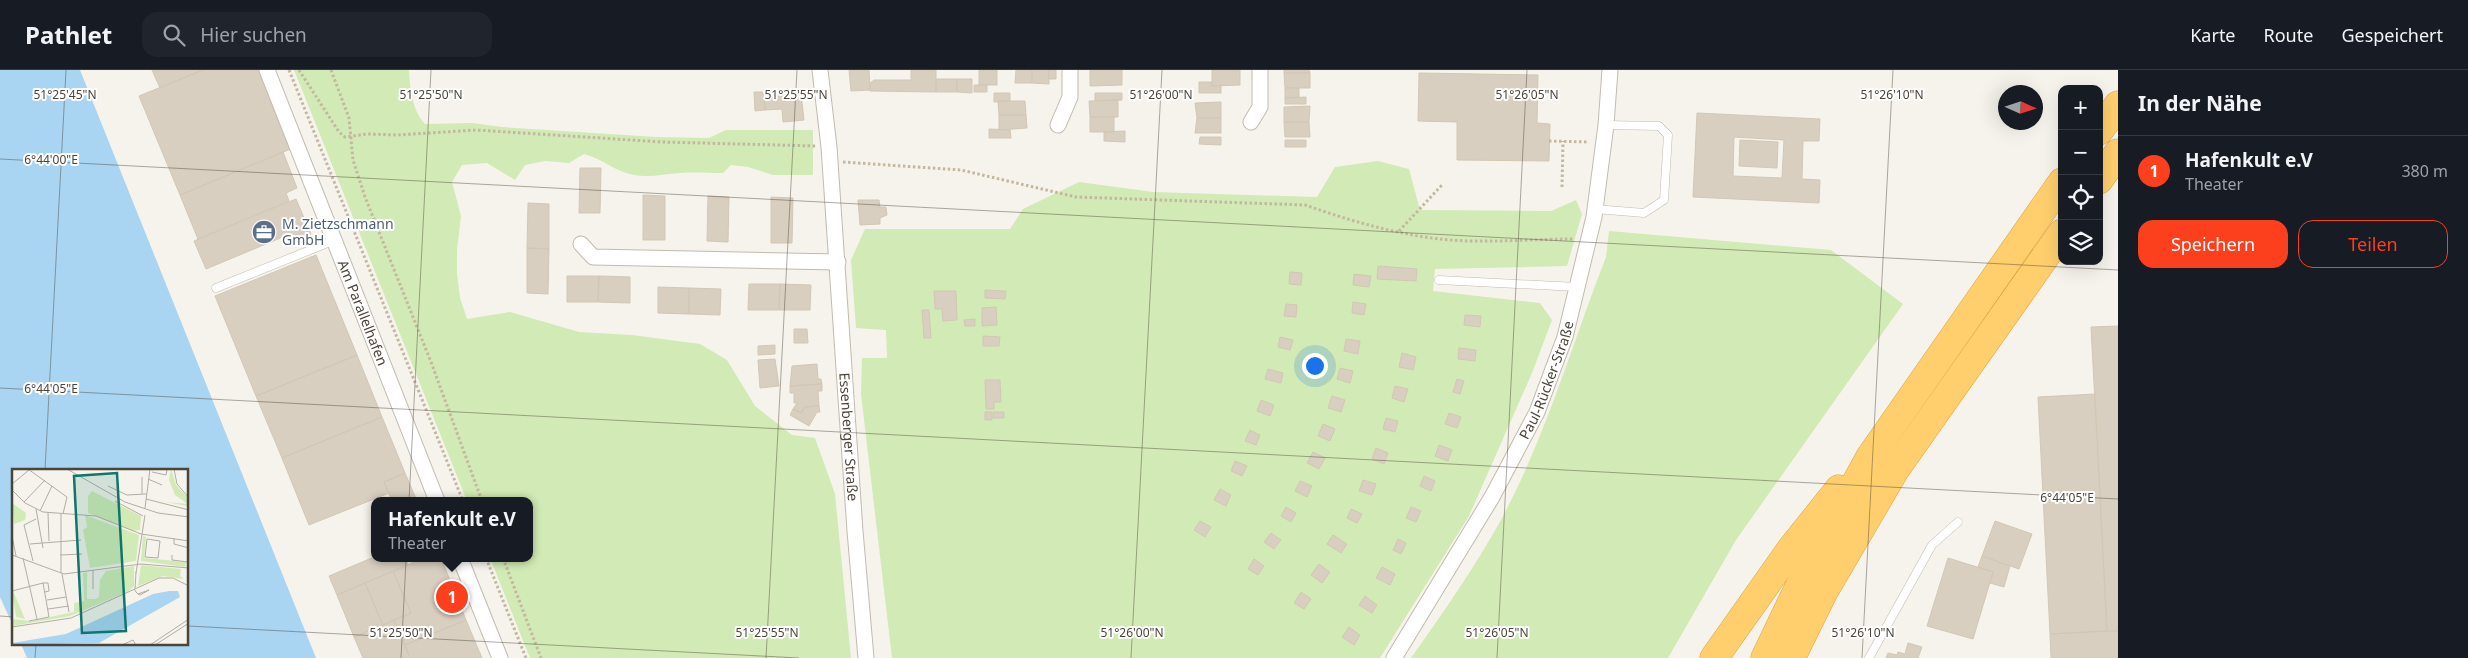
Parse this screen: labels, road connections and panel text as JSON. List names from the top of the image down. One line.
{"streets":{"street":["Am Parallelhafen","Paul-Rücker-Straße","Essenberger Straße"]},"places":{"office":["M. Zietzschmann GmbH"]},"north":"right","page":{"header":"Pathlet","search":"Hier suchen","nav":["Karte","Route","Gespeichert"],"heading":"In der Nähe","map_buttons":["+","−"],"list":[{"mark":"1","name":"Hafenkult e.V","note":"Theater","value":"380 m"}],"buttons":["Speichern","Teilen"],"popup":["Hafenkult e.V","Theater"],"pins":"1"},"coordinates":["51°25'45\"N","51°25'50\"N","51°25'55\"N","51°26'00\"N","51°26'05\"N","51°26'10\"N","6°44'00\"E","6°44'05\"E"]}
